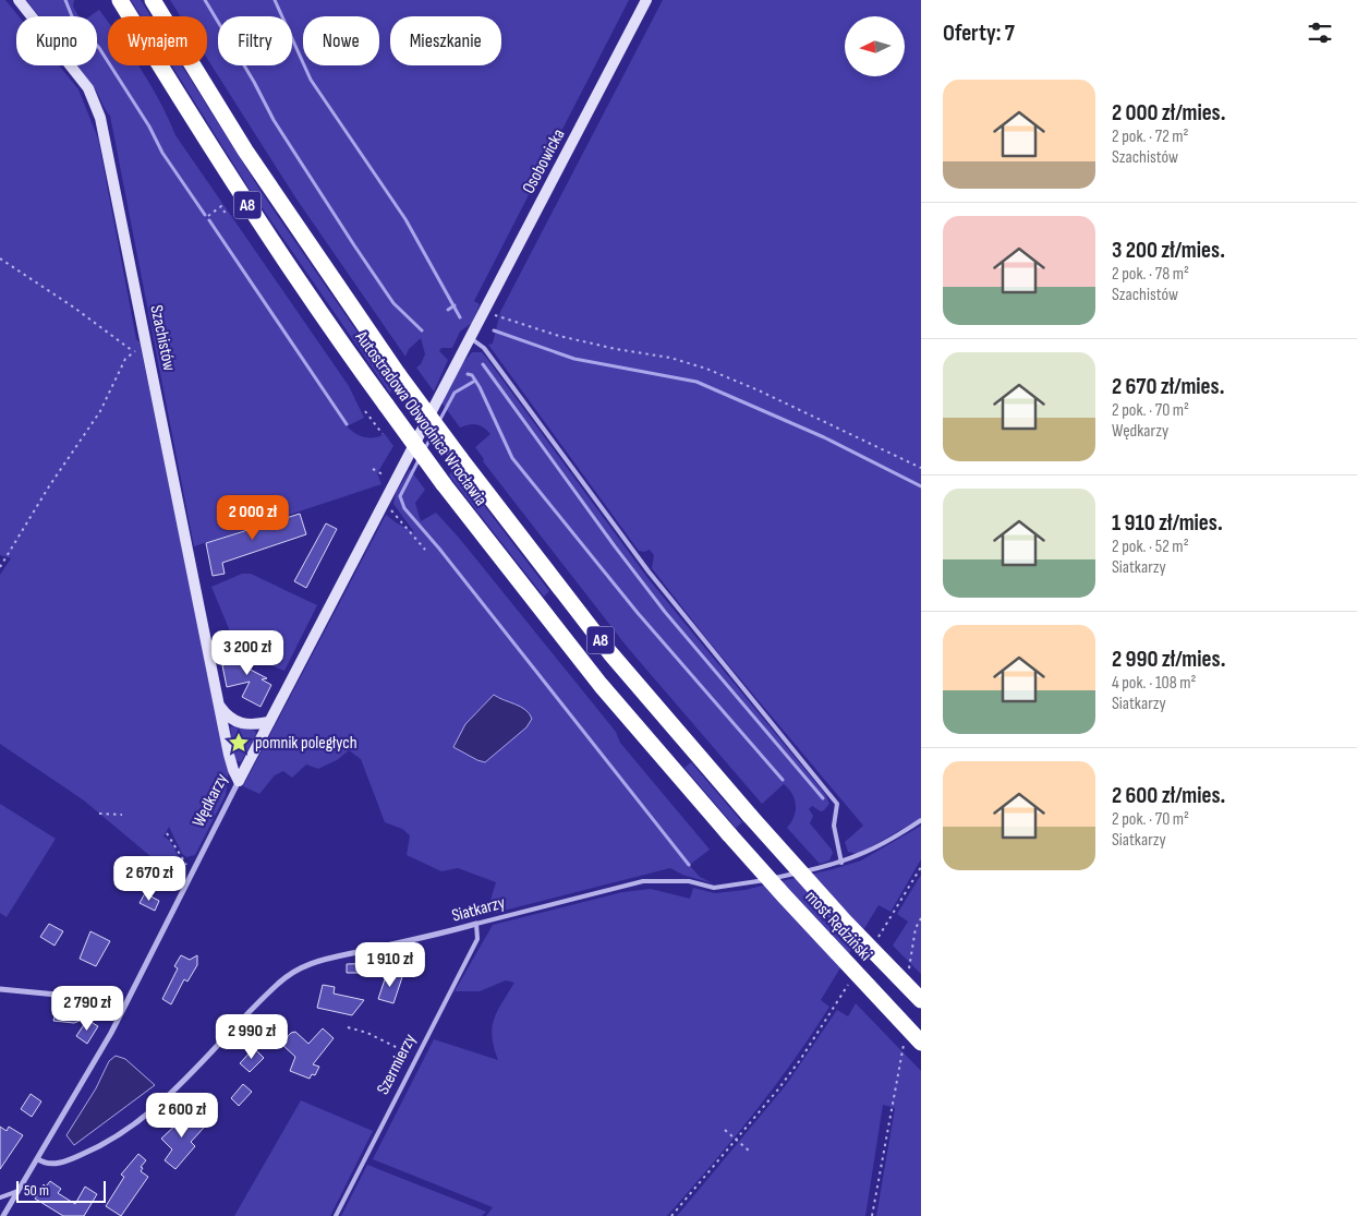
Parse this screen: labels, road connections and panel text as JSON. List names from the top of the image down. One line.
{"streets":{"highway":["A8","Autostradowa Obwodnica Wrocławia","most Rędziński"],"street":["Osobowicka","Szachistów","Wędkarzy","Siatkarzy"],"lane":["Szermierzy"]},"crossings":[["Osobowicka","Wędkarzy"],["Szachistów","Wędkarzy"],["Autostradowa Obwodnica Wrocławia","most Rędziński"],["Wędkarzy","Siatkarzy"],["Siatkarzy","Szermierzy"]],"places":{"place":["pomnik poległych"]},"scale_bar":"50 m","north":"left","page":{"heading":"Oferty: 7","chip":["Kupno","Wynajem","Filtry","Nowe","Mieszkanie"],"list":[{"name":"2 000 zł/mies.","note":"2 pok. · 72 m² · Szachistów"},{"name":"3 200 zł/mies.","note":"2 pok. · 78 m² · Szachistów"},{"name":"2 670 zł/mies.","note":"2 pok. · 70 m² · Wędkarzy"},{"name":"1 910 zł/mies.","note":"2 pok. · 52 m² · Siatkarzy"},{"name":"2 990 zł/mies.","note":"4 pok. · 108 m² · Siatkarzy"},{"name":"2 600 zł/mies.","note":"2 pok. · 70 m² · Siatkarzy"}],"price":["2 000 zł","3 200 zł","2 670 zł","1 910 zł","2 790 zł","2 990 zł","2 600 zł"],"scale":"50 m"}}
